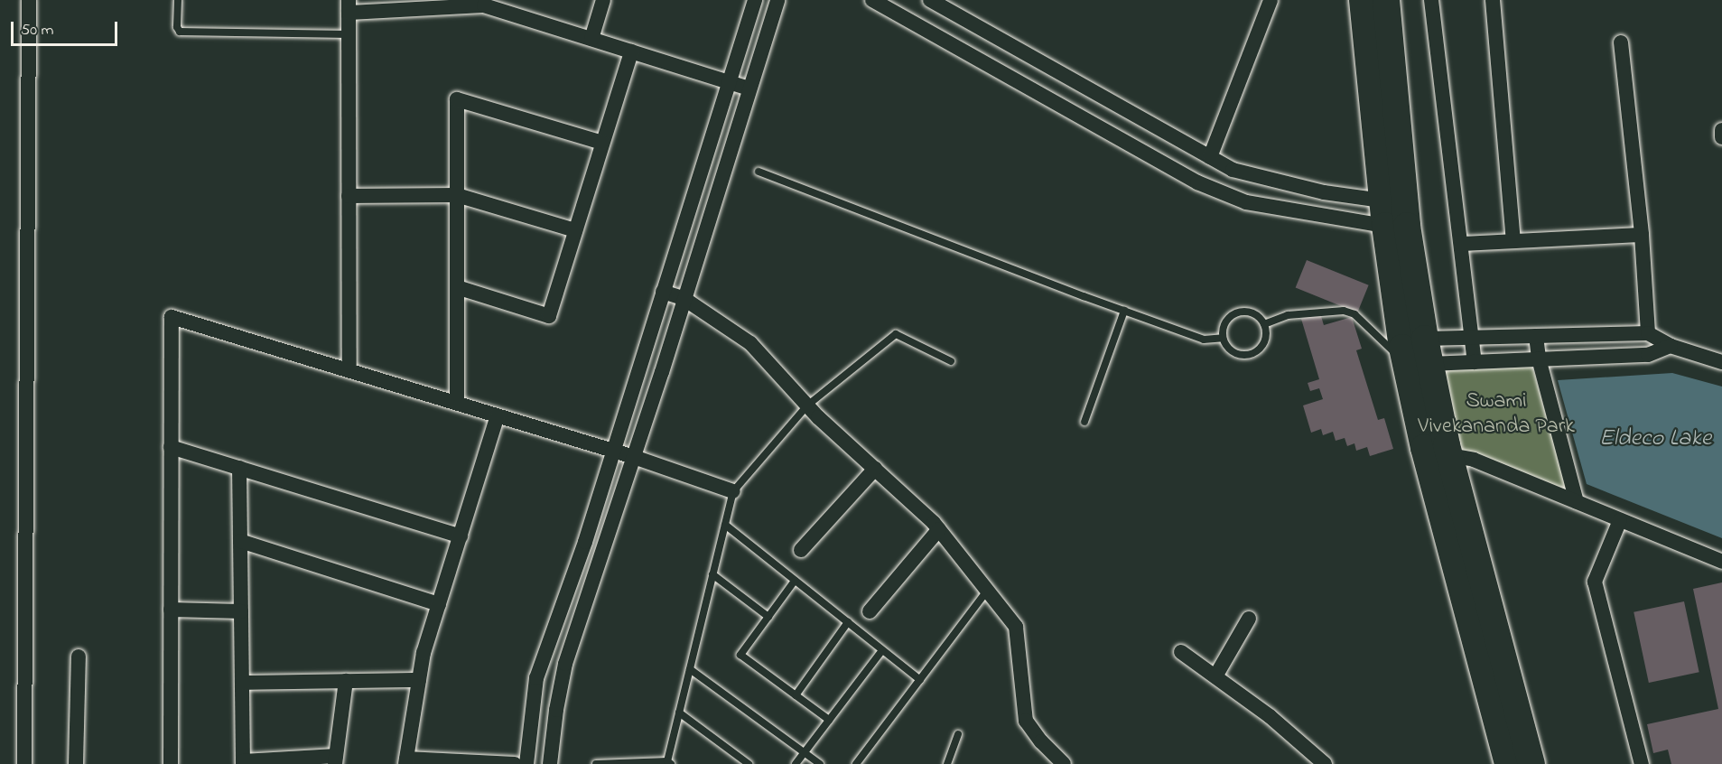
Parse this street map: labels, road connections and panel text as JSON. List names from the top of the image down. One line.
{"water":["Eldeco Lake"],"parks":["Swami Vivekananda Park"],"scale_bar":"50 m"}
